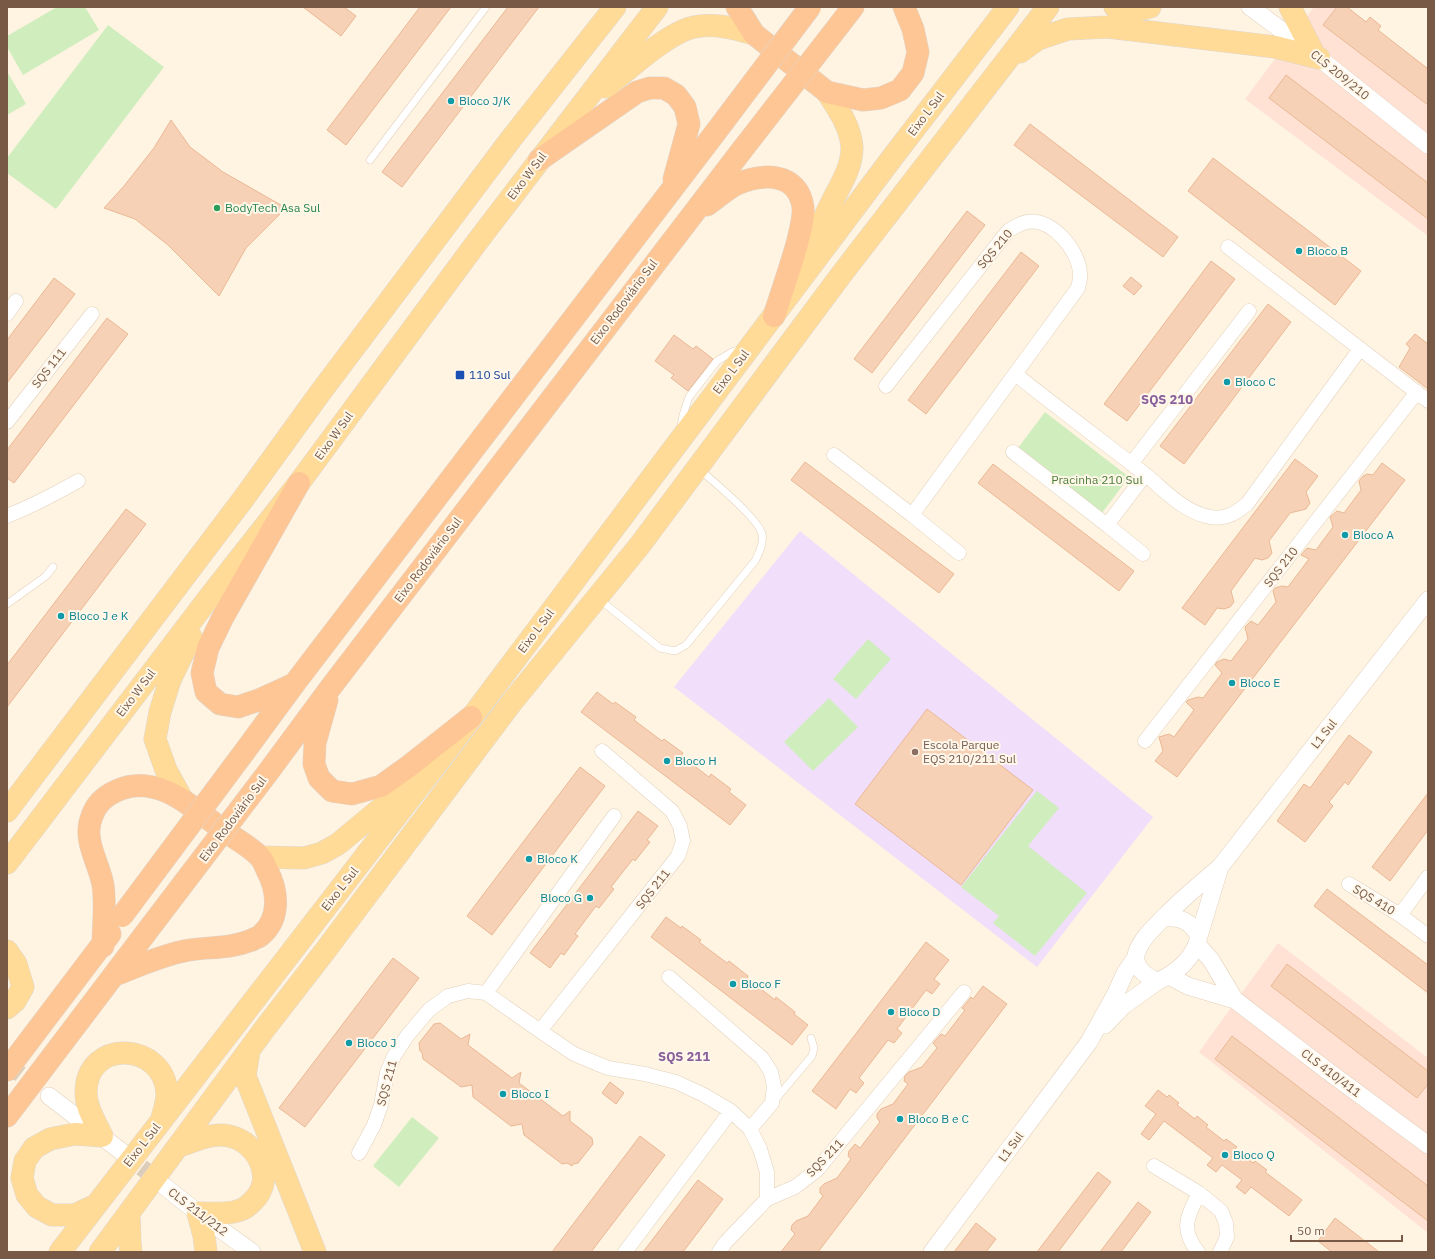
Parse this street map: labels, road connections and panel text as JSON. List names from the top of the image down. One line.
{"streets":{"highway":["Eixo Rodoviário Sul"],"main road":["Eixo L Sul","Eixo W Sul"],"street":["CLS 209/210","SQS 210","SQS 111","L1 Sul","SQS 211","SQS 410","CLS 410/411","CLS 211/212"]},"crossings":[["L1 Sul","CLS 410/411"]],"districts":["SQS 210","SQS 211"],"parks":["Pracinha 210 Sul"],"places":{"other":["Bloco J/K","BodyTech Asa Sul","Bloco B","Bloco C","Bloco A","Bloco J e K","Bloco E","Escola Parque EQS 210/211 Sul","Bloco H","Bloco K","Bloco G","Bloco F","Bloco D","Bloco J","Bloco I","Bloco B e C","Bloco Q"],"transit":["110 Sul"]},"scale_bar":"50 m"}
